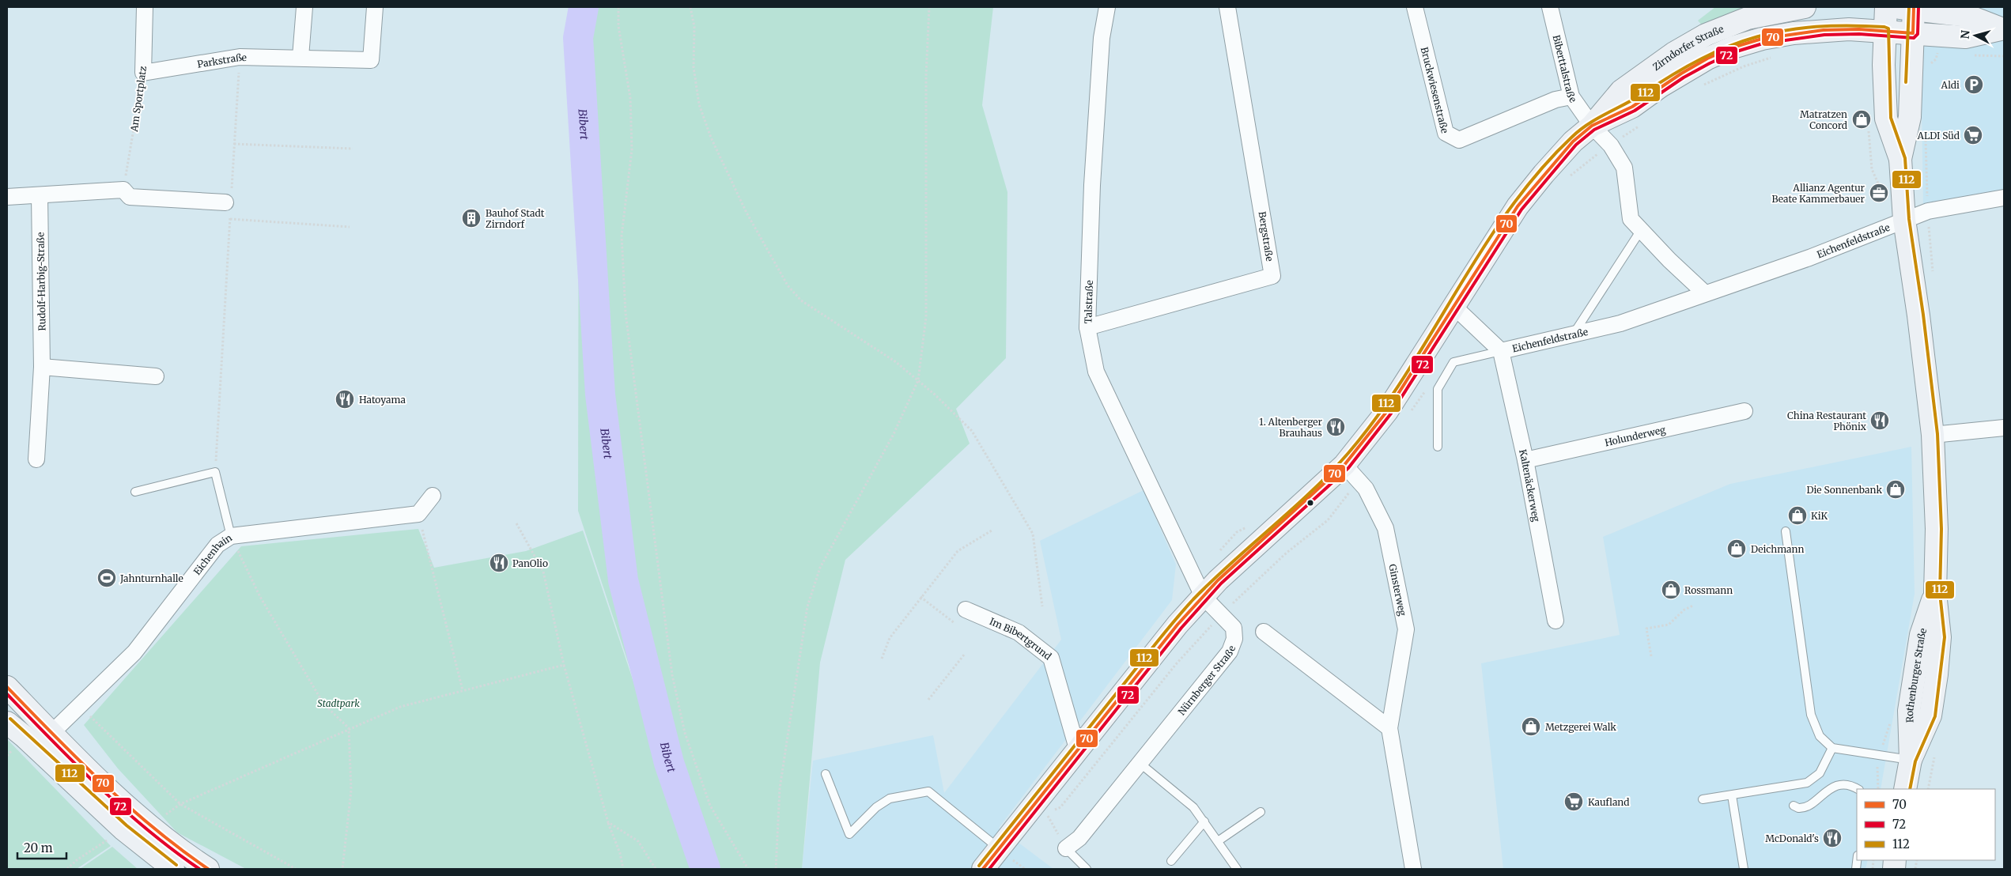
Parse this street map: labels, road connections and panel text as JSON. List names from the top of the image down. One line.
{"streets":{"main road":["Zirndorfer Straße","Rothenburger Straße"],"street":["Parkstraße","Biberttalstraße","Bruckwiesenstraße","Am Sportplatz","Bergstraße","Eichenfeldstraße","Rudolf-Harbig-Straße","Talstraße","Holunderweg","Kaltenäckerweg","Eichenhain","Ginsterweg","Im Bibertgrund","Nürnberger Straße"]},"crossings":[["Zirndorfer Straße","Biberttalstraße"],["Zirndorfer Straße","Eichenfeldstraße"],["Zirndorfer Straße","Talstraße"],["Zirndorfer Straße","Ginsterweg"],["Zirndorfer Straße","Im Bibertgrund"],["Zirndorfer Straße","Rothenburger Straße"],["Zirndorfer Straße","Nürnberger Straße"],["Parkstraße","Am Sportplatz"],["Biberttalstraße","Bruckwiesenstraße"],["Bergstraße","Talstraße"],["Eichenfeldstraße","Kaltenäckerweg"],["Eichenfeldstraße","Rothenburger Straße"],["Talstraße","Nürnberger Straße"],["Holunderweg","Kaltenäckerweg"]],"water":["Bibert"],"parks":["Stadtpark"],"places":{"parking":["Aldi"],"shop":["Matratzen Concord","Die Sonnenbank","KiK","Deichmann","Rossmann","Metzgerei Walk"],"supermarket":["ALDI Süd","Kaufland"],"office":["Allianz Agentur Beate Kammerbauer"],"building":["Bauhof Stadt Zirndorf"],"restaurant":["Hatoyama","China Restaurant Phönix","1. Altenberger Brauhaus","PanOlio","McDonald's"],"sports":["Jahnturnhalle"]},"lines":["transit line 70","transit line 72","transit line 112"],"legend":["70","72","112"],"scale_bar":"20 m","north":"left"}
